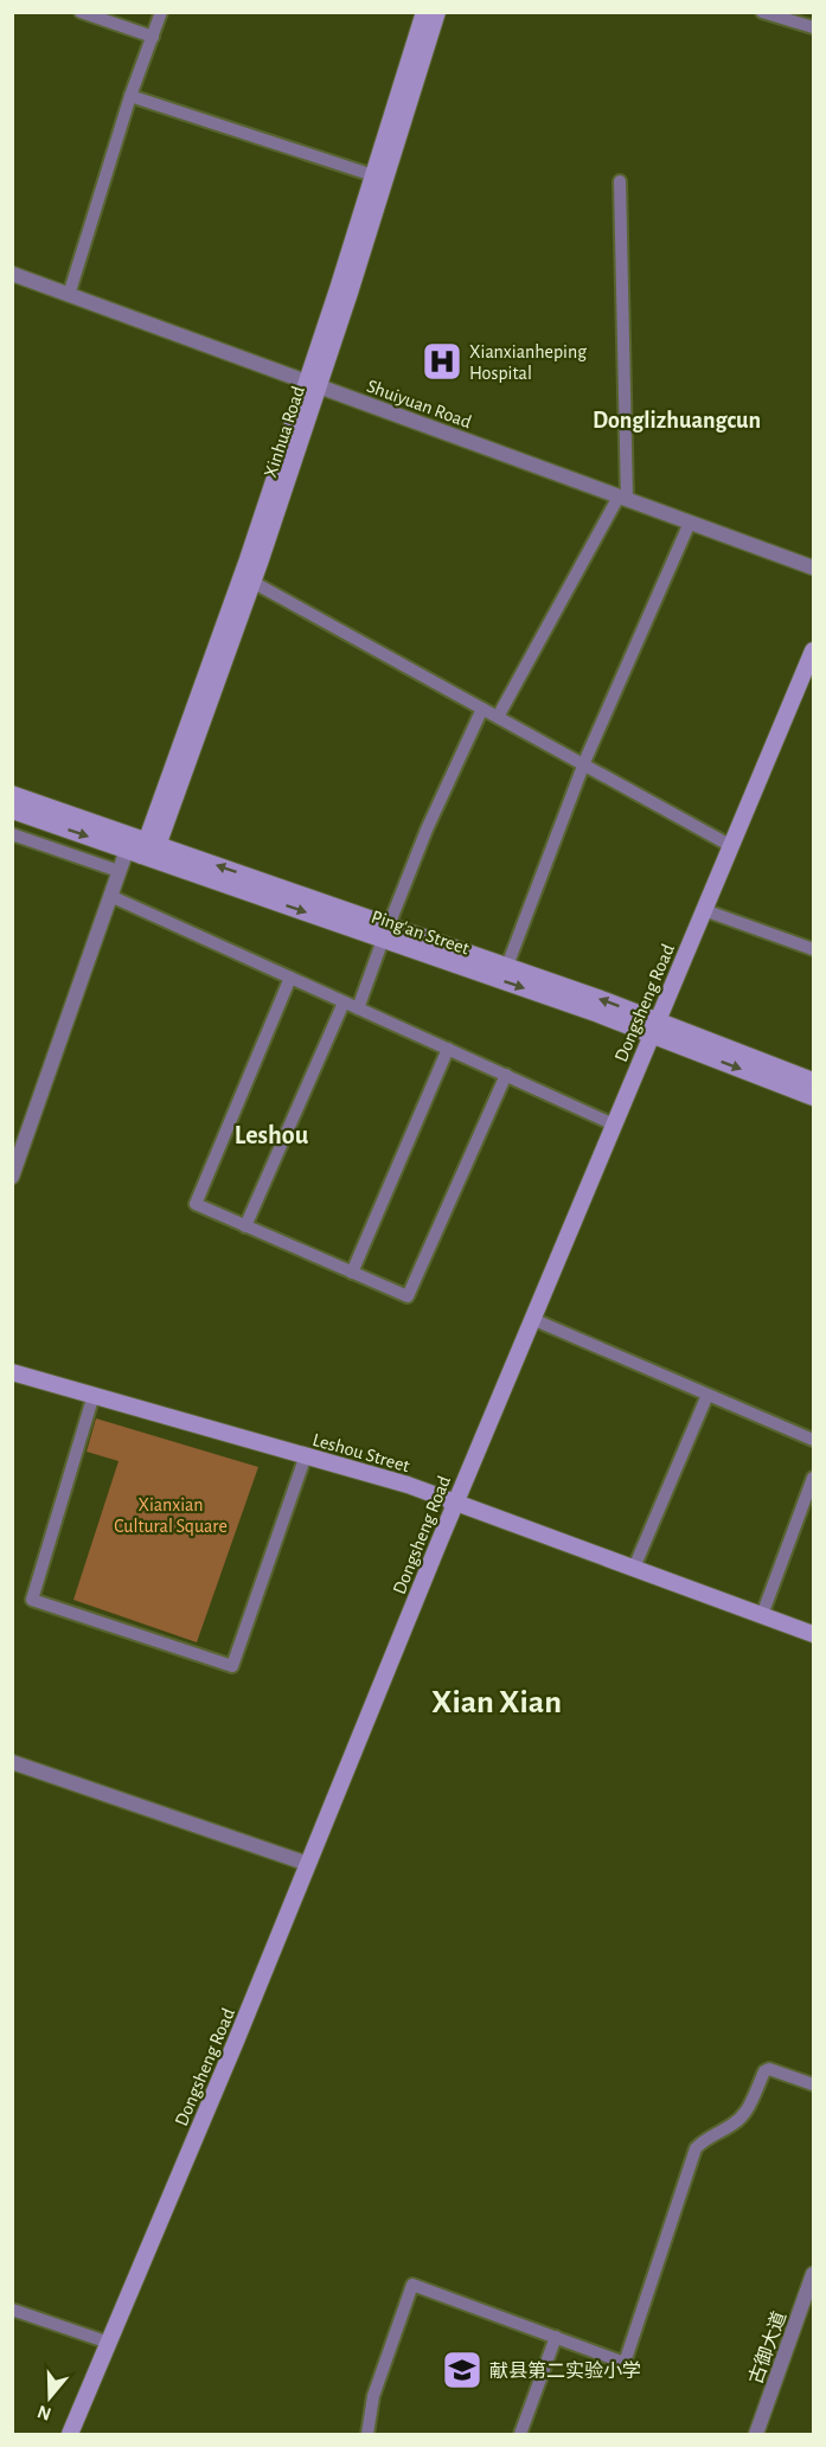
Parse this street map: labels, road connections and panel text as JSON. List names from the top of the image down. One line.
{"streets":{"main road":["Xinhua Road","Ping'an Street","Dongsheng Road","Leshou Street"],"street":["Shuiyuan Road","古御大道"]},"crossings":[["Shuiyuan Road","Xinhua Road"],["Xinhua Road","Ping'an Street"],["Ping'an Street","Dongsheng Road"],["Dongsheng Road","Leshou Street"]],"districts":["Donglizhuangcun","Leshou","Xian Xian"],"parks":["Xianxian Cultural Square"],"places":{"hospital":["Xianxianheping Hospital"],"school or university":["献县第二实验小学"]},"north":"bottom"}
